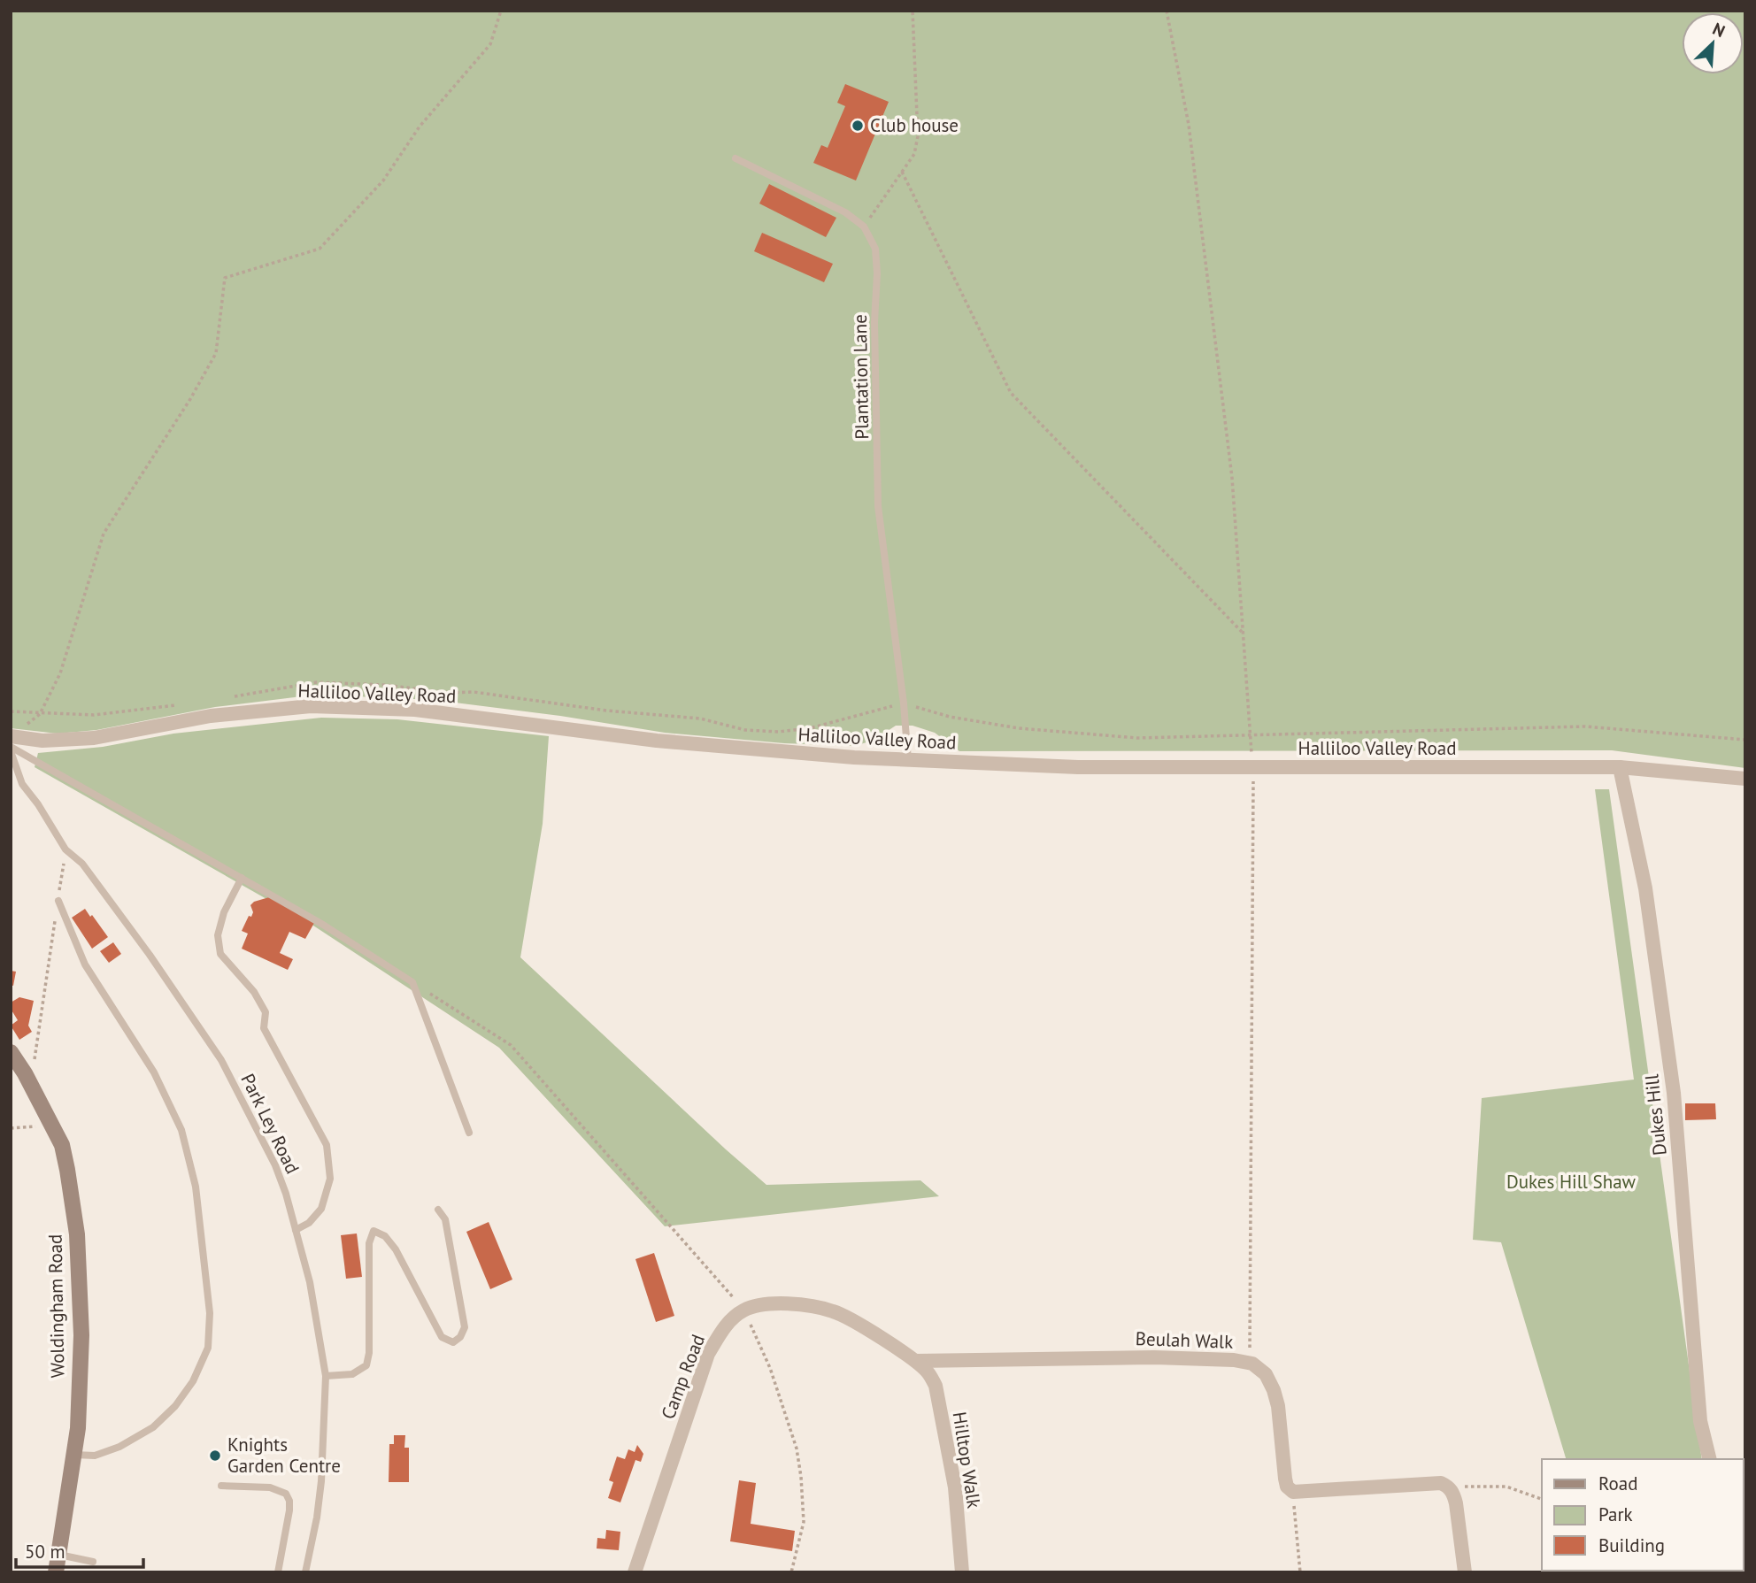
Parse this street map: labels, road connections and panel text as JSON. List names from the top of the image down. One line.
{"streets":{"street":["Halliloo Valley Road","Dukes Hill","Woldingham Road","Beulah Walk","Camp Road","Hilltop Walk"],"lane":["Plantation Lane","Park Ley Road"]},"crossings":[["Plantation Lane","Halliloo Valley Road"],["Halliloo Valley Road","Dukes Hill"],["Beulah Walk","Hilltop Walk"]],"parks":["Dukes Hill Shaw"],"places":["Club house","Knights Garden Centre"],"legend":["Road","Park","Building"],"scale_bar":"50 m","north":"top right"}
